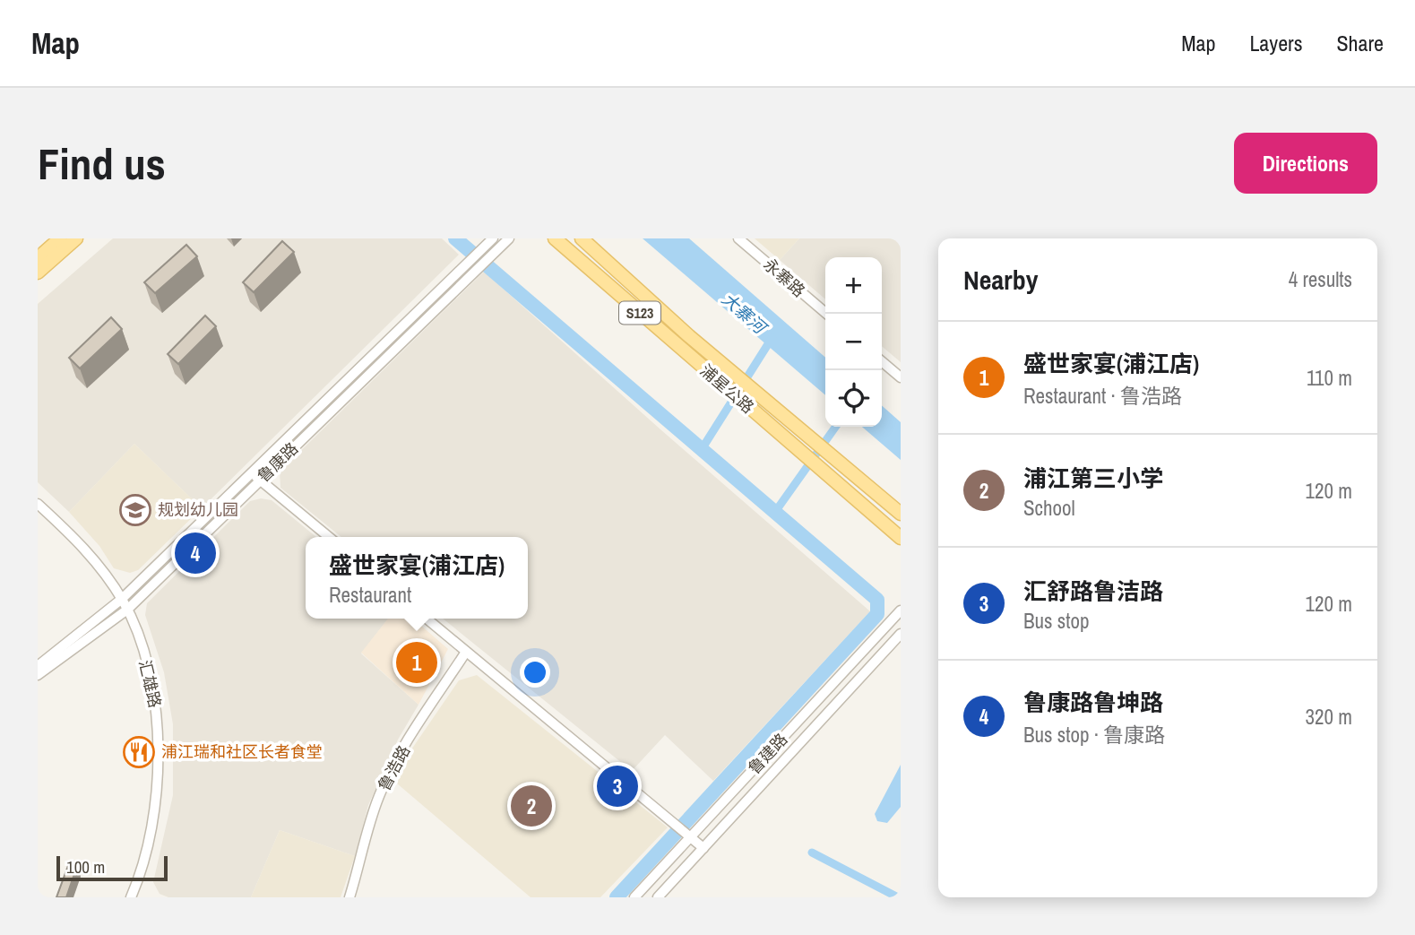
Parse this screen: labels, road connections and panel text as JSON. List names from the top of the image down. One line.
{"streets":{"main road":["S123","浦星公路"],"street":["永寨路","鲁康路","汇雄路","鲁建路","鲁浩路"]},"crossings":[["鲁康路","汇雄路"]],"water":["大寨河"],"places":{"school or university":["规划幼儿园"],"restaurant":["浦江瑞和社区长者食堂"]},"scale_bar":"100 m","page":{"header":"Map","nav":["Map","Layers","Share"],"buttons":"Directions","title":"Find us","heading":["Nearby","4 results"],"map_buttons":["+","−"],"list":[{"mark":"1","name":"盛世家宴(浦江店)","note":"Restaurant · 鲁浩路","value":"110 m"},{"mark":"2","name":"浦江第三小学","note":"School","value":"120 m"},{"mark":"3","name":"汇舒路鲁洁路","note":"Bus stop","value":"120 m"},{"mark":"4","name":"鲁康路鲁坤路","note":"Bus stop · 鲁康路","value":"320 m"}],"pins":["4","1","3","2"],"popup":["盛世家宴(浦江店)","Restaurant"],"scale":"100 m"}}
